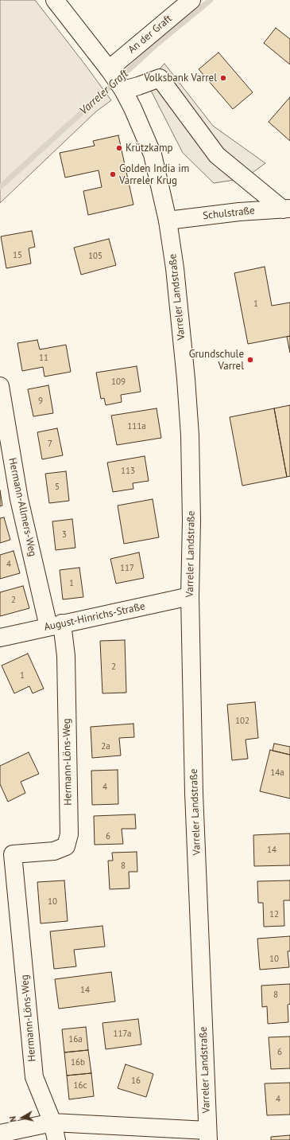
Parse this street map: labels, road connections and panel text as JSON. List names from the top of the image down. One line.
{"streets":{"street":["An der Graft","Schulstraße","Varreler Landstraße","Hermann-Allmers-Weg","August-Hinrichs-Straße","Hermann-Löns-Weg"]},"crossings":[["An der Graft","Varreler Landstraße"],["Schulstraße","Varreler Landstraße"],["Varreler Landstraße","August-Hinrichs-Straße"],["Hermann-Allmers-Weg","August-Hinrichs-Straße"],["Hermann-Allmers-Weg","Hermann-Löns-Weg"],["August-Hinrichs-Straße","Hermann-Löns-Weg"]],"water":["Varreler Graft"],"places":["Volksbank Varrel","Krützkamp","Golden India im Varreler Krug","Grundschule Varrel"],"house_numbers":["15","105","1","11","109","9","111a","7","113","5","3","4","117","1","2","2","1","102","2a","14a","4","6","14","8","10","12","10","14","8","117a","16a","6","16b","16","16c","4"],"north":"left"}
